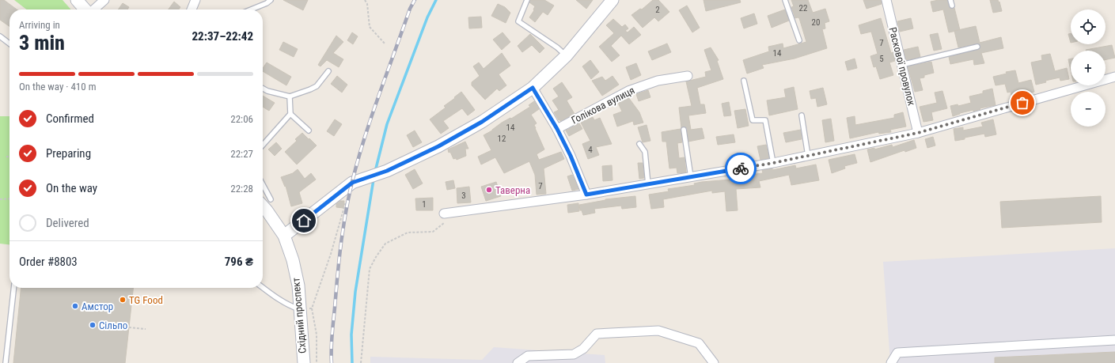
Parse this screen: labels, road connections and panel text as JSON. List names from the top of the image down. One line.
{"streets":{"street":["Раскової провулок","Голікова вулиця","Східний проспект"]},"places":["Таверна","TG Food","Амстор","Сільпо"],"house_numbers":["22","2","20","7","14","5","14","12","4","7","3","1"],"page":{"map_buttons":["+","−"],"heading":["3 min","Arriving in","22:37–22:42"],"panel":["Order #8803","796 ₴"],"bar":"On the way · 410 m","list":[["Confirmed","22:06"],["Preparing","22:27"],["On the way","22:28"],"Delivered"]}}
